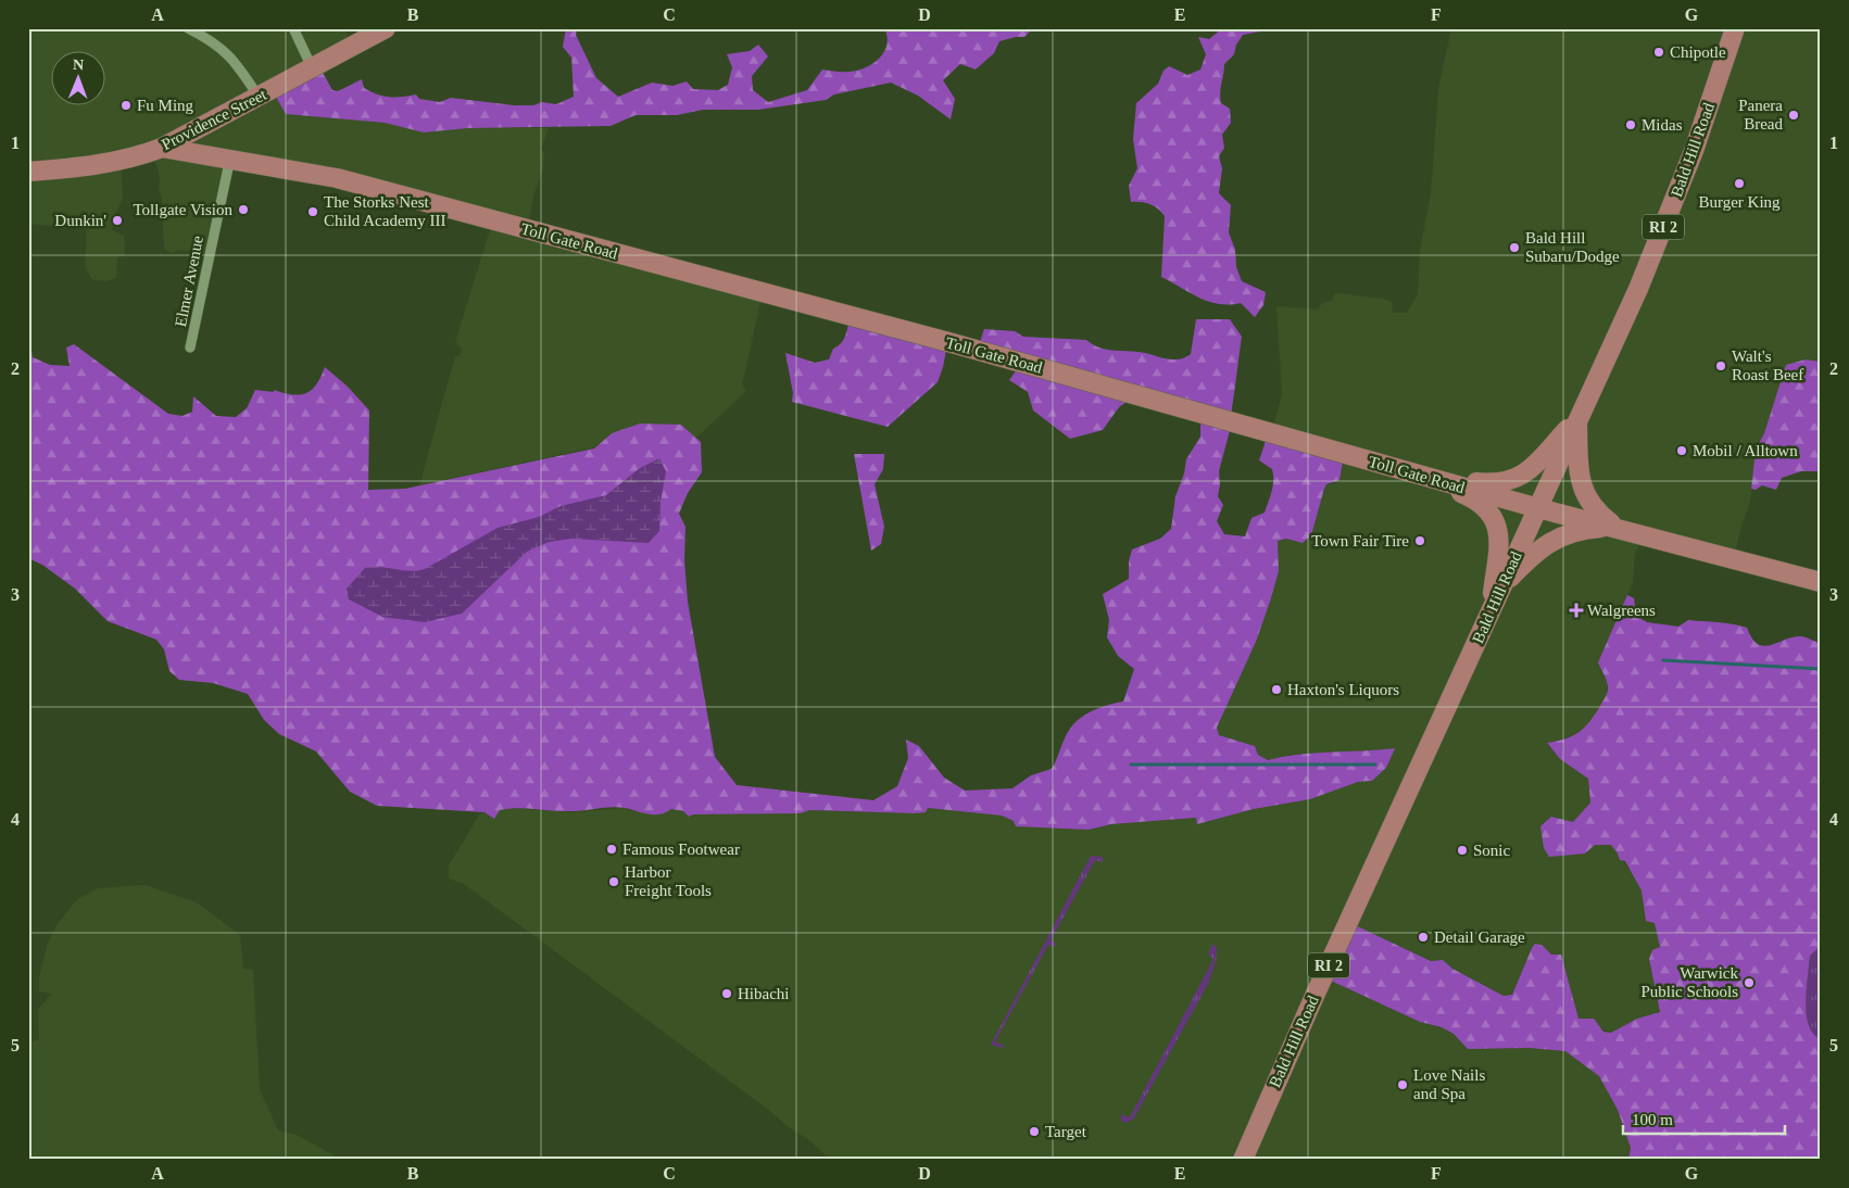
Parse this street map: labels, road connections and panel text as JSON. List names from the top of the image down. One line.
{"streets":{"main road":["Providence Street","Bald Hill Road","RI 2","Toll Gate Road"],"street":["Elmer Avenue"]},"crossings":[["Providence Street","Toll Gate Road"],["Bald Hill Road","Toll Gate Road"],["Toll Gate Road","Elmer Avenue"]],"places":{"other":["Chipotle","Fu Ming","Panera Bread","Midas","Burger King","Tollgate Vision","The Storks Nest Child Academy III","Dunkin'","Bald Hill Subaru/Dodge","Walt's Roast Beef","Mobil / Alltown","Town Fair Tire","Haxton's Liquors","Famous Footwear","Sonic","Harbor Freight Tools","Detail Garage","Warwick Public Schools","Hibachi","Love Nails and Spa","Target"],"health":["Walgreens"]},"scale_bar":"100 m","north":"top","grid":{"columns":["A","B","C","D","E","F","G"],"rows":["1","2","3","4","5"]}}
